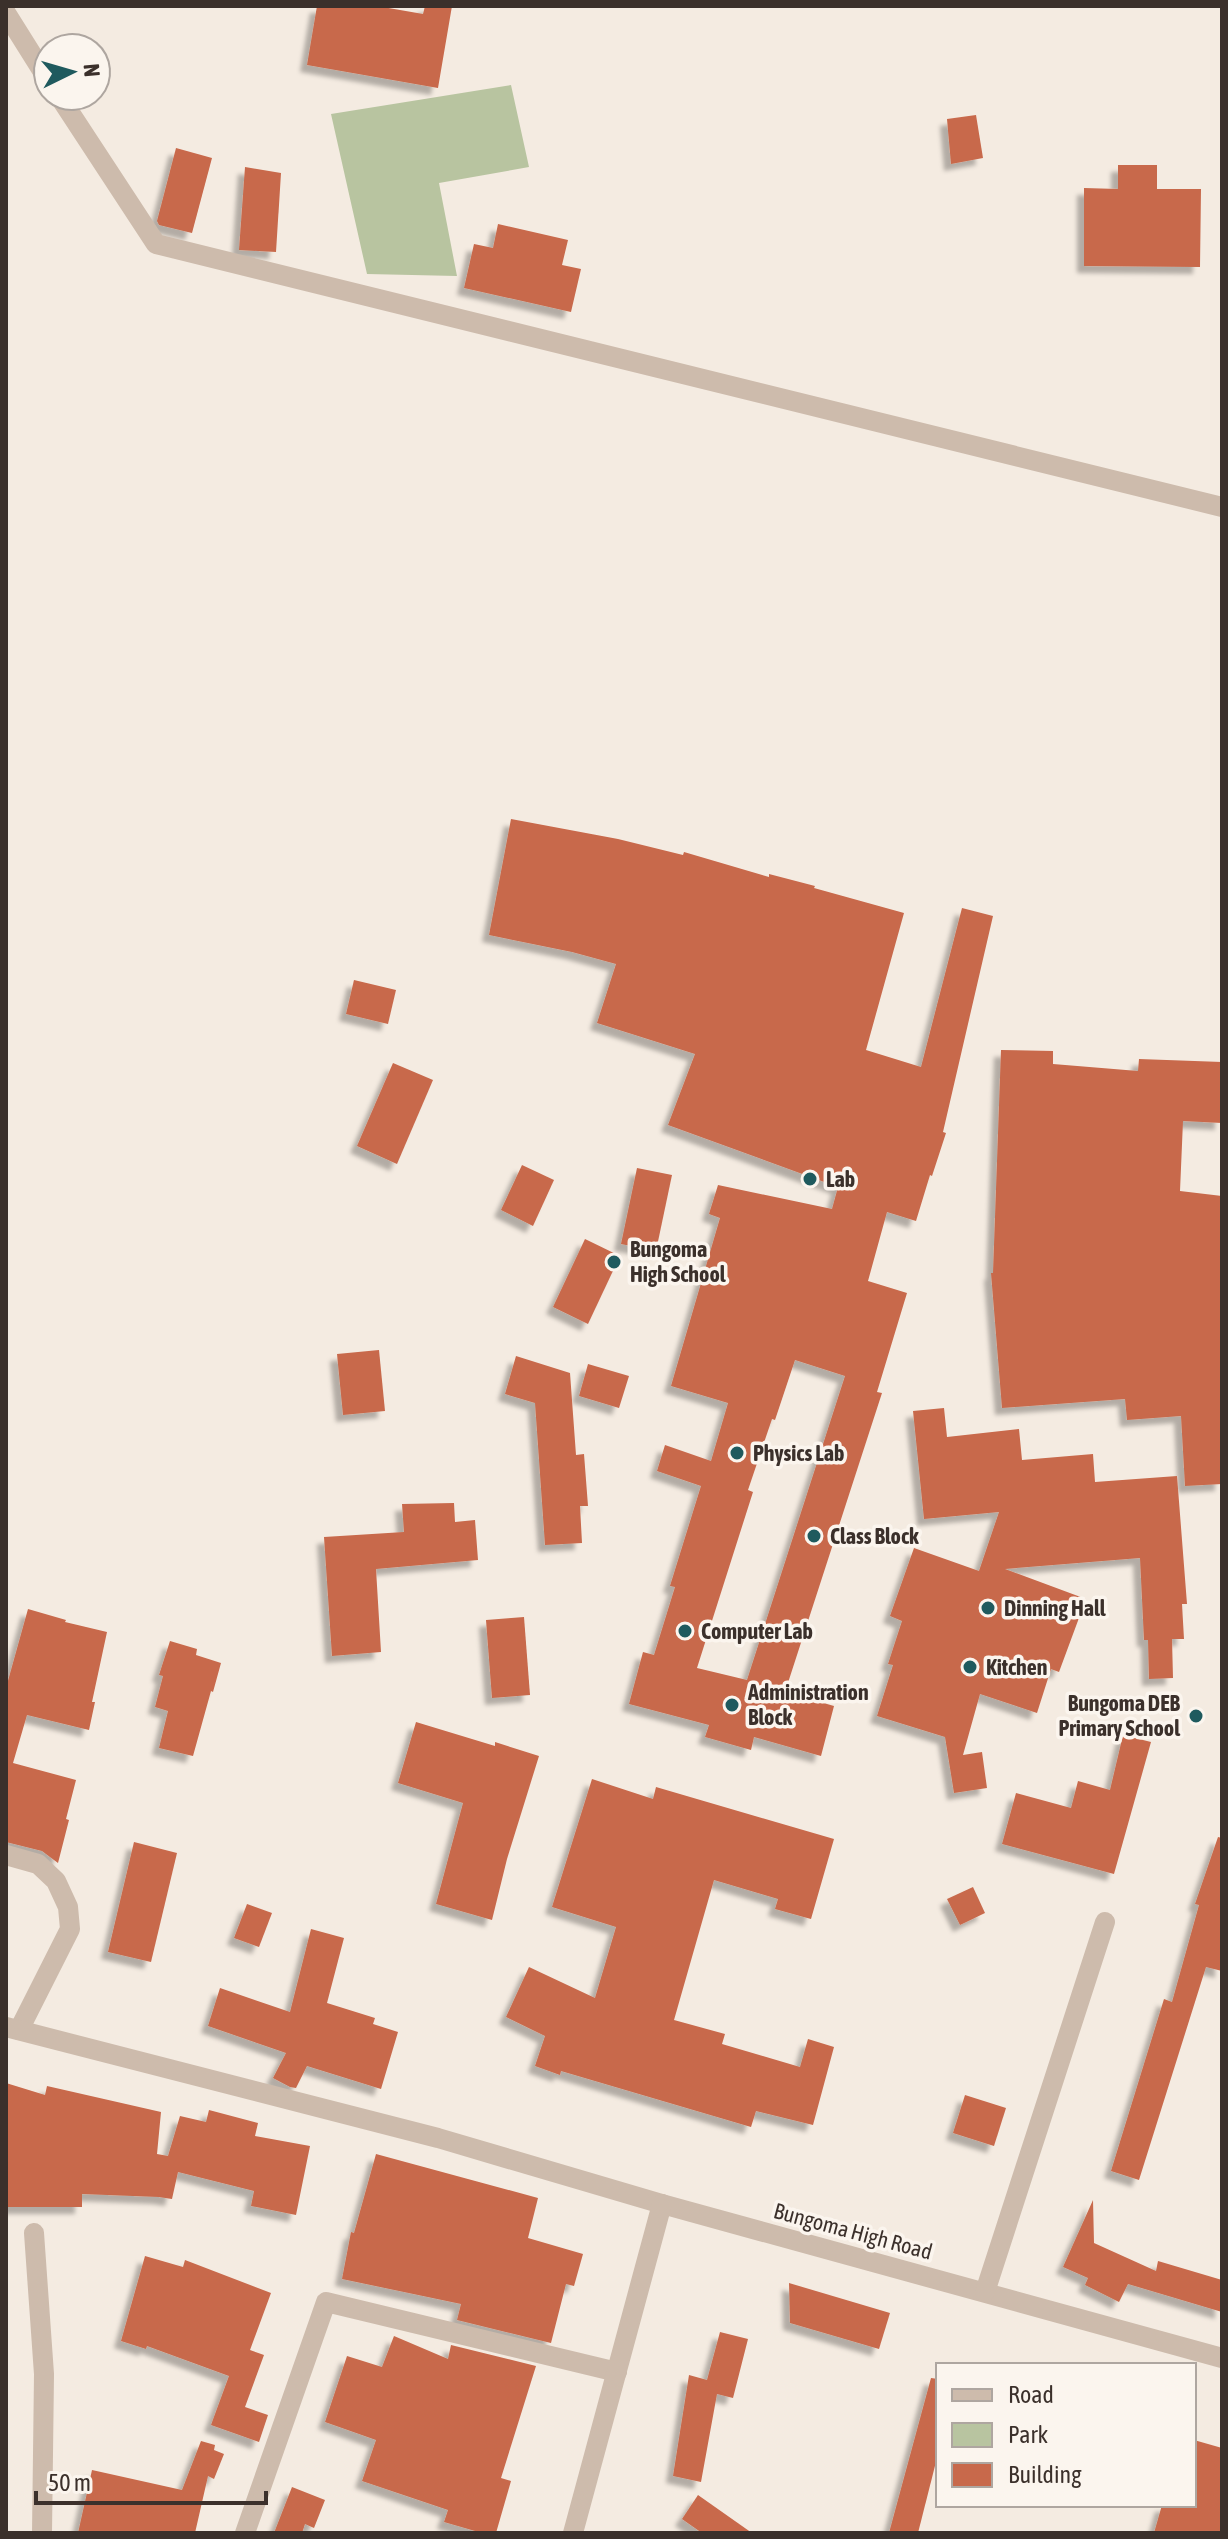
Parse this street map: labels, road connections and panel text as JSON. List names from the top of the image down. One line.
{"streets":{"street":["Bungoma High Road"]},"places":["Lab","Bungoma High School","Physics Lab","Class Block","Dinning Hall","Computer Lab","Kitchen","Administration Block","Bungoma DEB Primary School"],"legend":["Road","Park","Building"],"scale_bar":"50 m","north":"right"}
